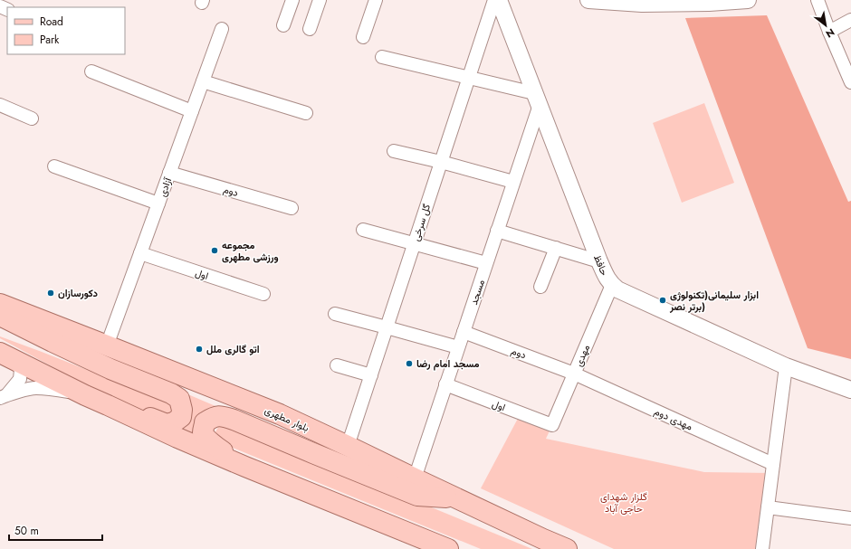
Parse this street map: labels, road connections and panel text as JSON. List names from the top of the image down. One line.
{"streets":{"main road":["بلوار مطهری"],"street":["آزادی","دوم","گل سرخی","حافظ","اول","مسجد","مهدی","مهدی دوم"]},"crossings":[["آزادی","دوم"],["آزادی","اول"],["آزادی","بلوار مطهری"],["دوم","مسجد"],["دوم","مهدی"],["دوم","مهدی دوم"],["گل سرخی","بلوار مطهری"],["حافظ","مسجد"],["حافظ","مهدی"],["اول","مسجد"],["اول","مهدی"],["مسجد","بلوار مطهری"],["مهدی","مهدی دوم"]],"parks":["گلزار شهدای حاجی آباد"],"places":["مجموعه ورزشی مطهری","دکورسازان","ابزار سلیمانی(تکنولوژی برتر نصر)","اتو گالری ملل","مسجد امام رضا"],"legend":["Road","Park"],"scale_bar":"50 m","north":"bottom right"}
